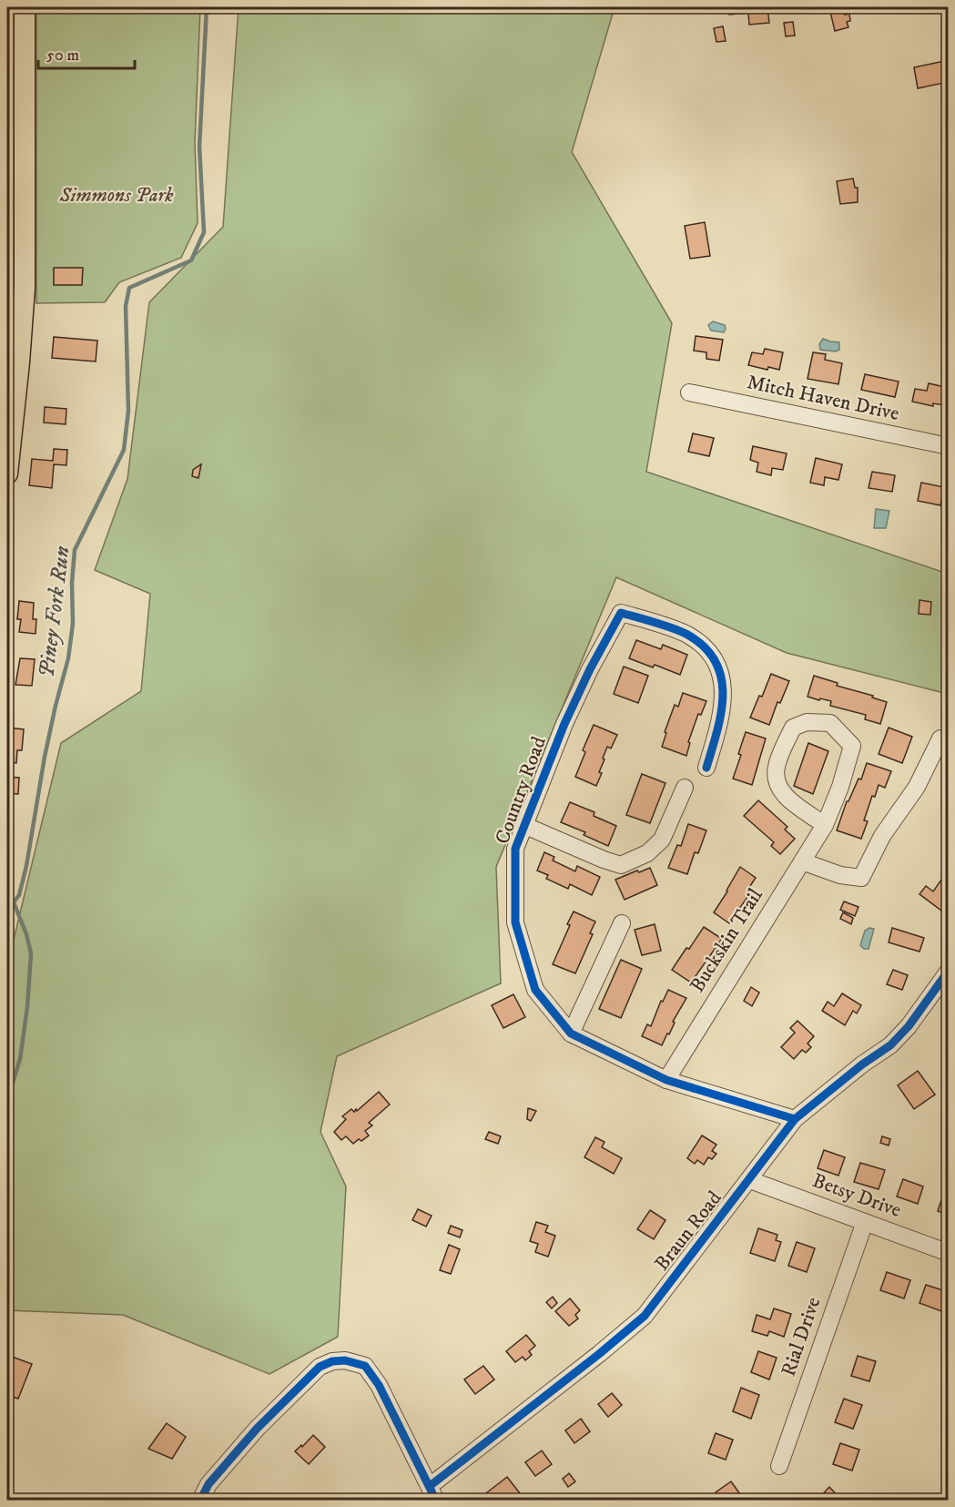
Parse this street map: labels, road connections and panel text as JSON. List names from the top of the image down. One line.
{"streets":{"street":["Mitch Haven Drive","Country Road","Buckskin Trail","Betsy Drive","Braun Road","Rial Drive"]},"crossings":[["Country Road","Buckskin Trail"],["Country Road","Braun Road"],["Betsy Drive","Braun Road"],["Betsy Drive","Rial Drive"]],"water":["Piney Fork Run"],"parks":["Simmons Park"],"scale_bar":"50 m"}
